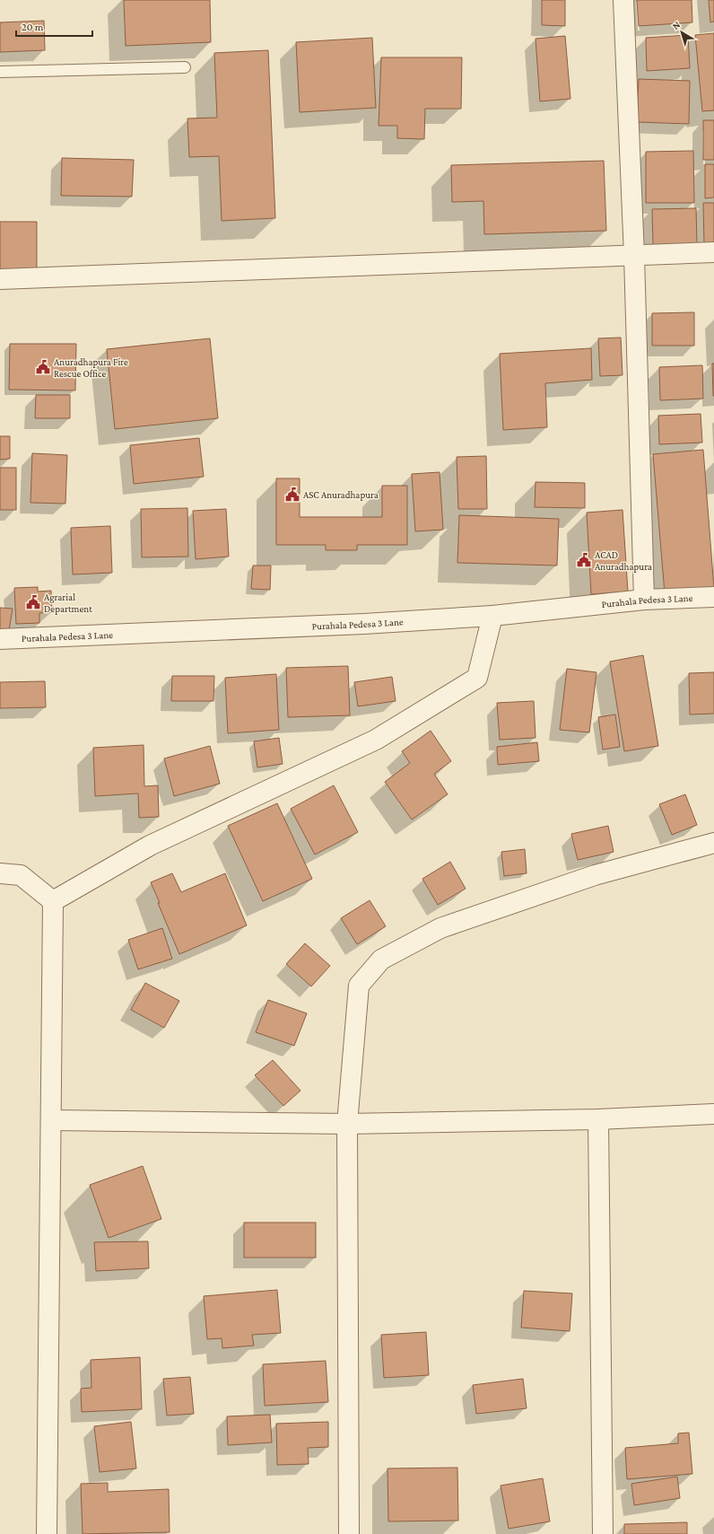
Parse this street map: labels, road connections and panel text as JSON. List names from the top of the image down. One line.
{"streets":{"street":["Purahala Pedesa 3 Lane"]},"places":{"public building":["Anuradhapura Fire Rescue Office","ASC Anuradhapura","ACAD Anuradhapura","Agrarial Department"]},"scale_bar":"20 m","north":"top left"}
